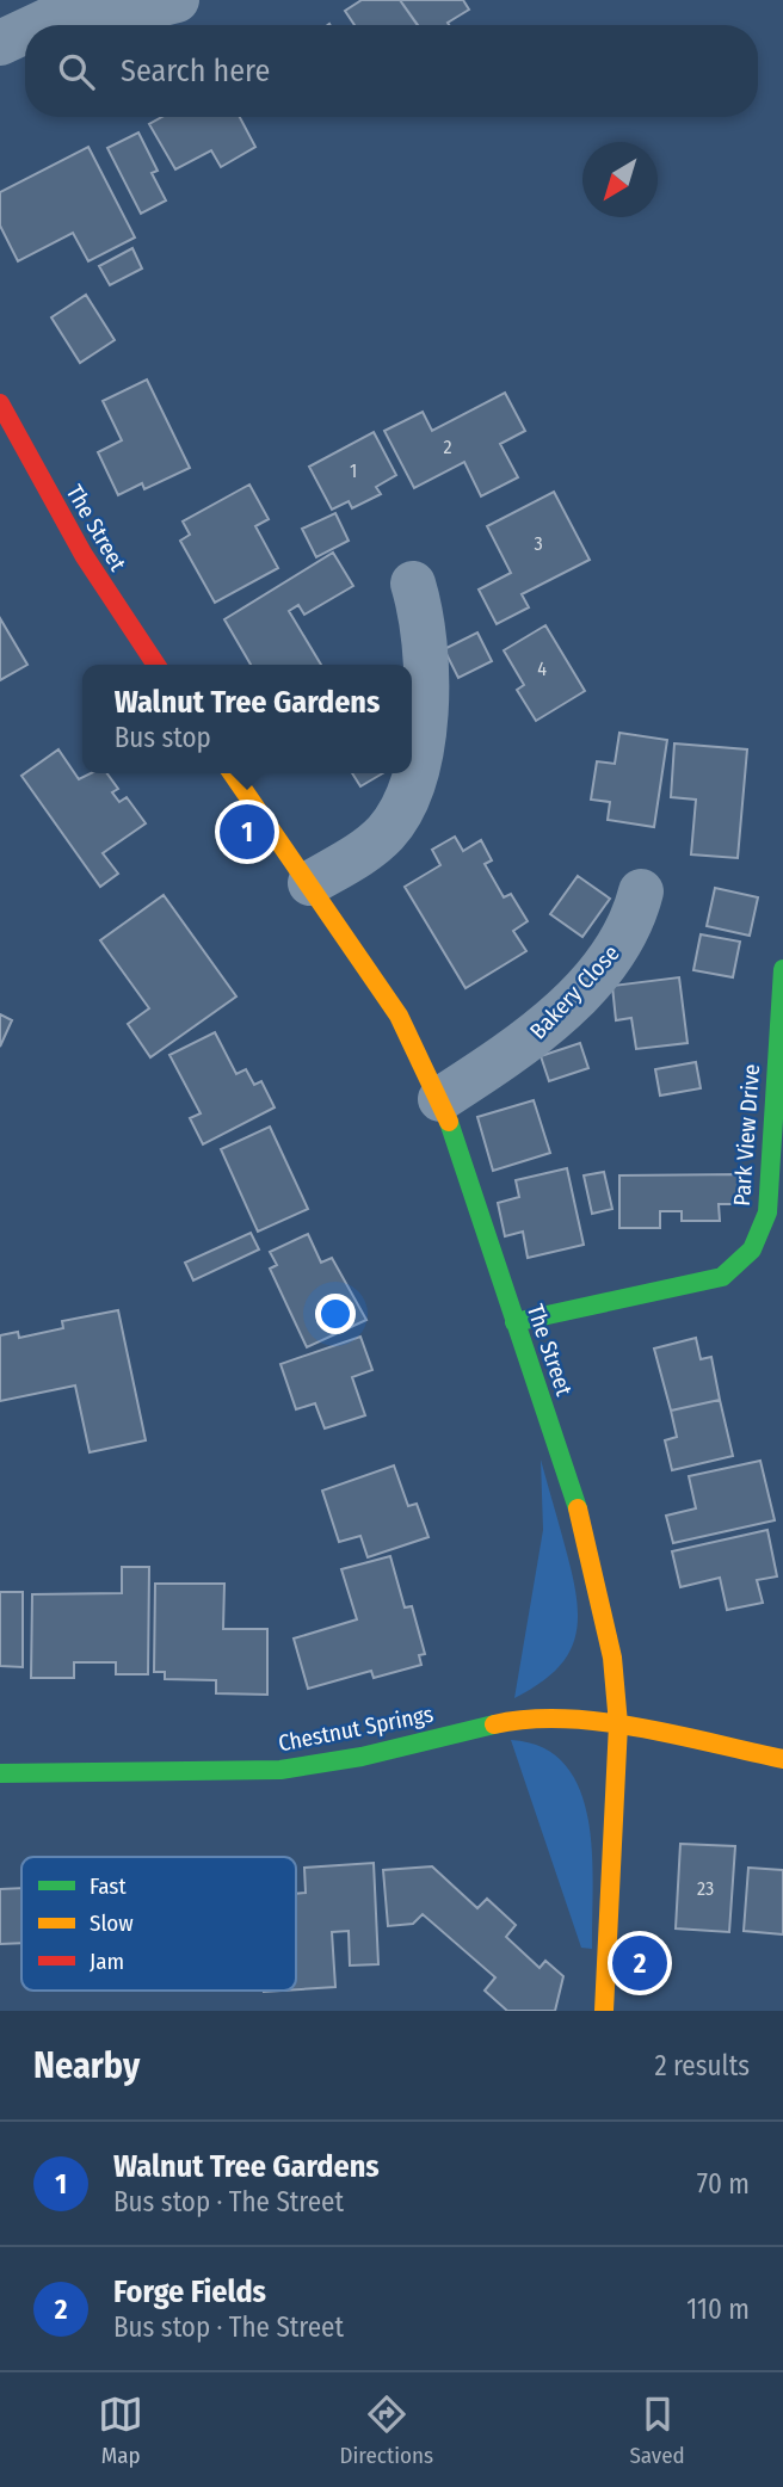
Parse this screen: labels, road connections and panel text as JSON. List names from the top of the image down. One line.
{"streets":{"street":["The Street","Bakery Close","Park View Drive","Chestnut Springs"]},"crossings":[["The Street","Bakery Close"],["The Street","Park View Drive"],["The Street","Chestnut Springs"]],"house_numbers":["2","1","3","4","23"],"legend":["Fast","Slow","Jam"],"north":"bottom left","page":{"search":"Search here","popup":["Walnut Tree Gardens","Bus stop"],"pins":["1","2"],"heading":["Nearby","2 results"],"list":[{"mark":"1","name":"Walnut Tree Gardens","note":"Bus stop · The Street","value":"70 m"},{"mark":"2","name":"Forge Fields","note":"Bus stop · The Street","value":"110 m"}],"nav":["Map","Directions","Saved"]}}
